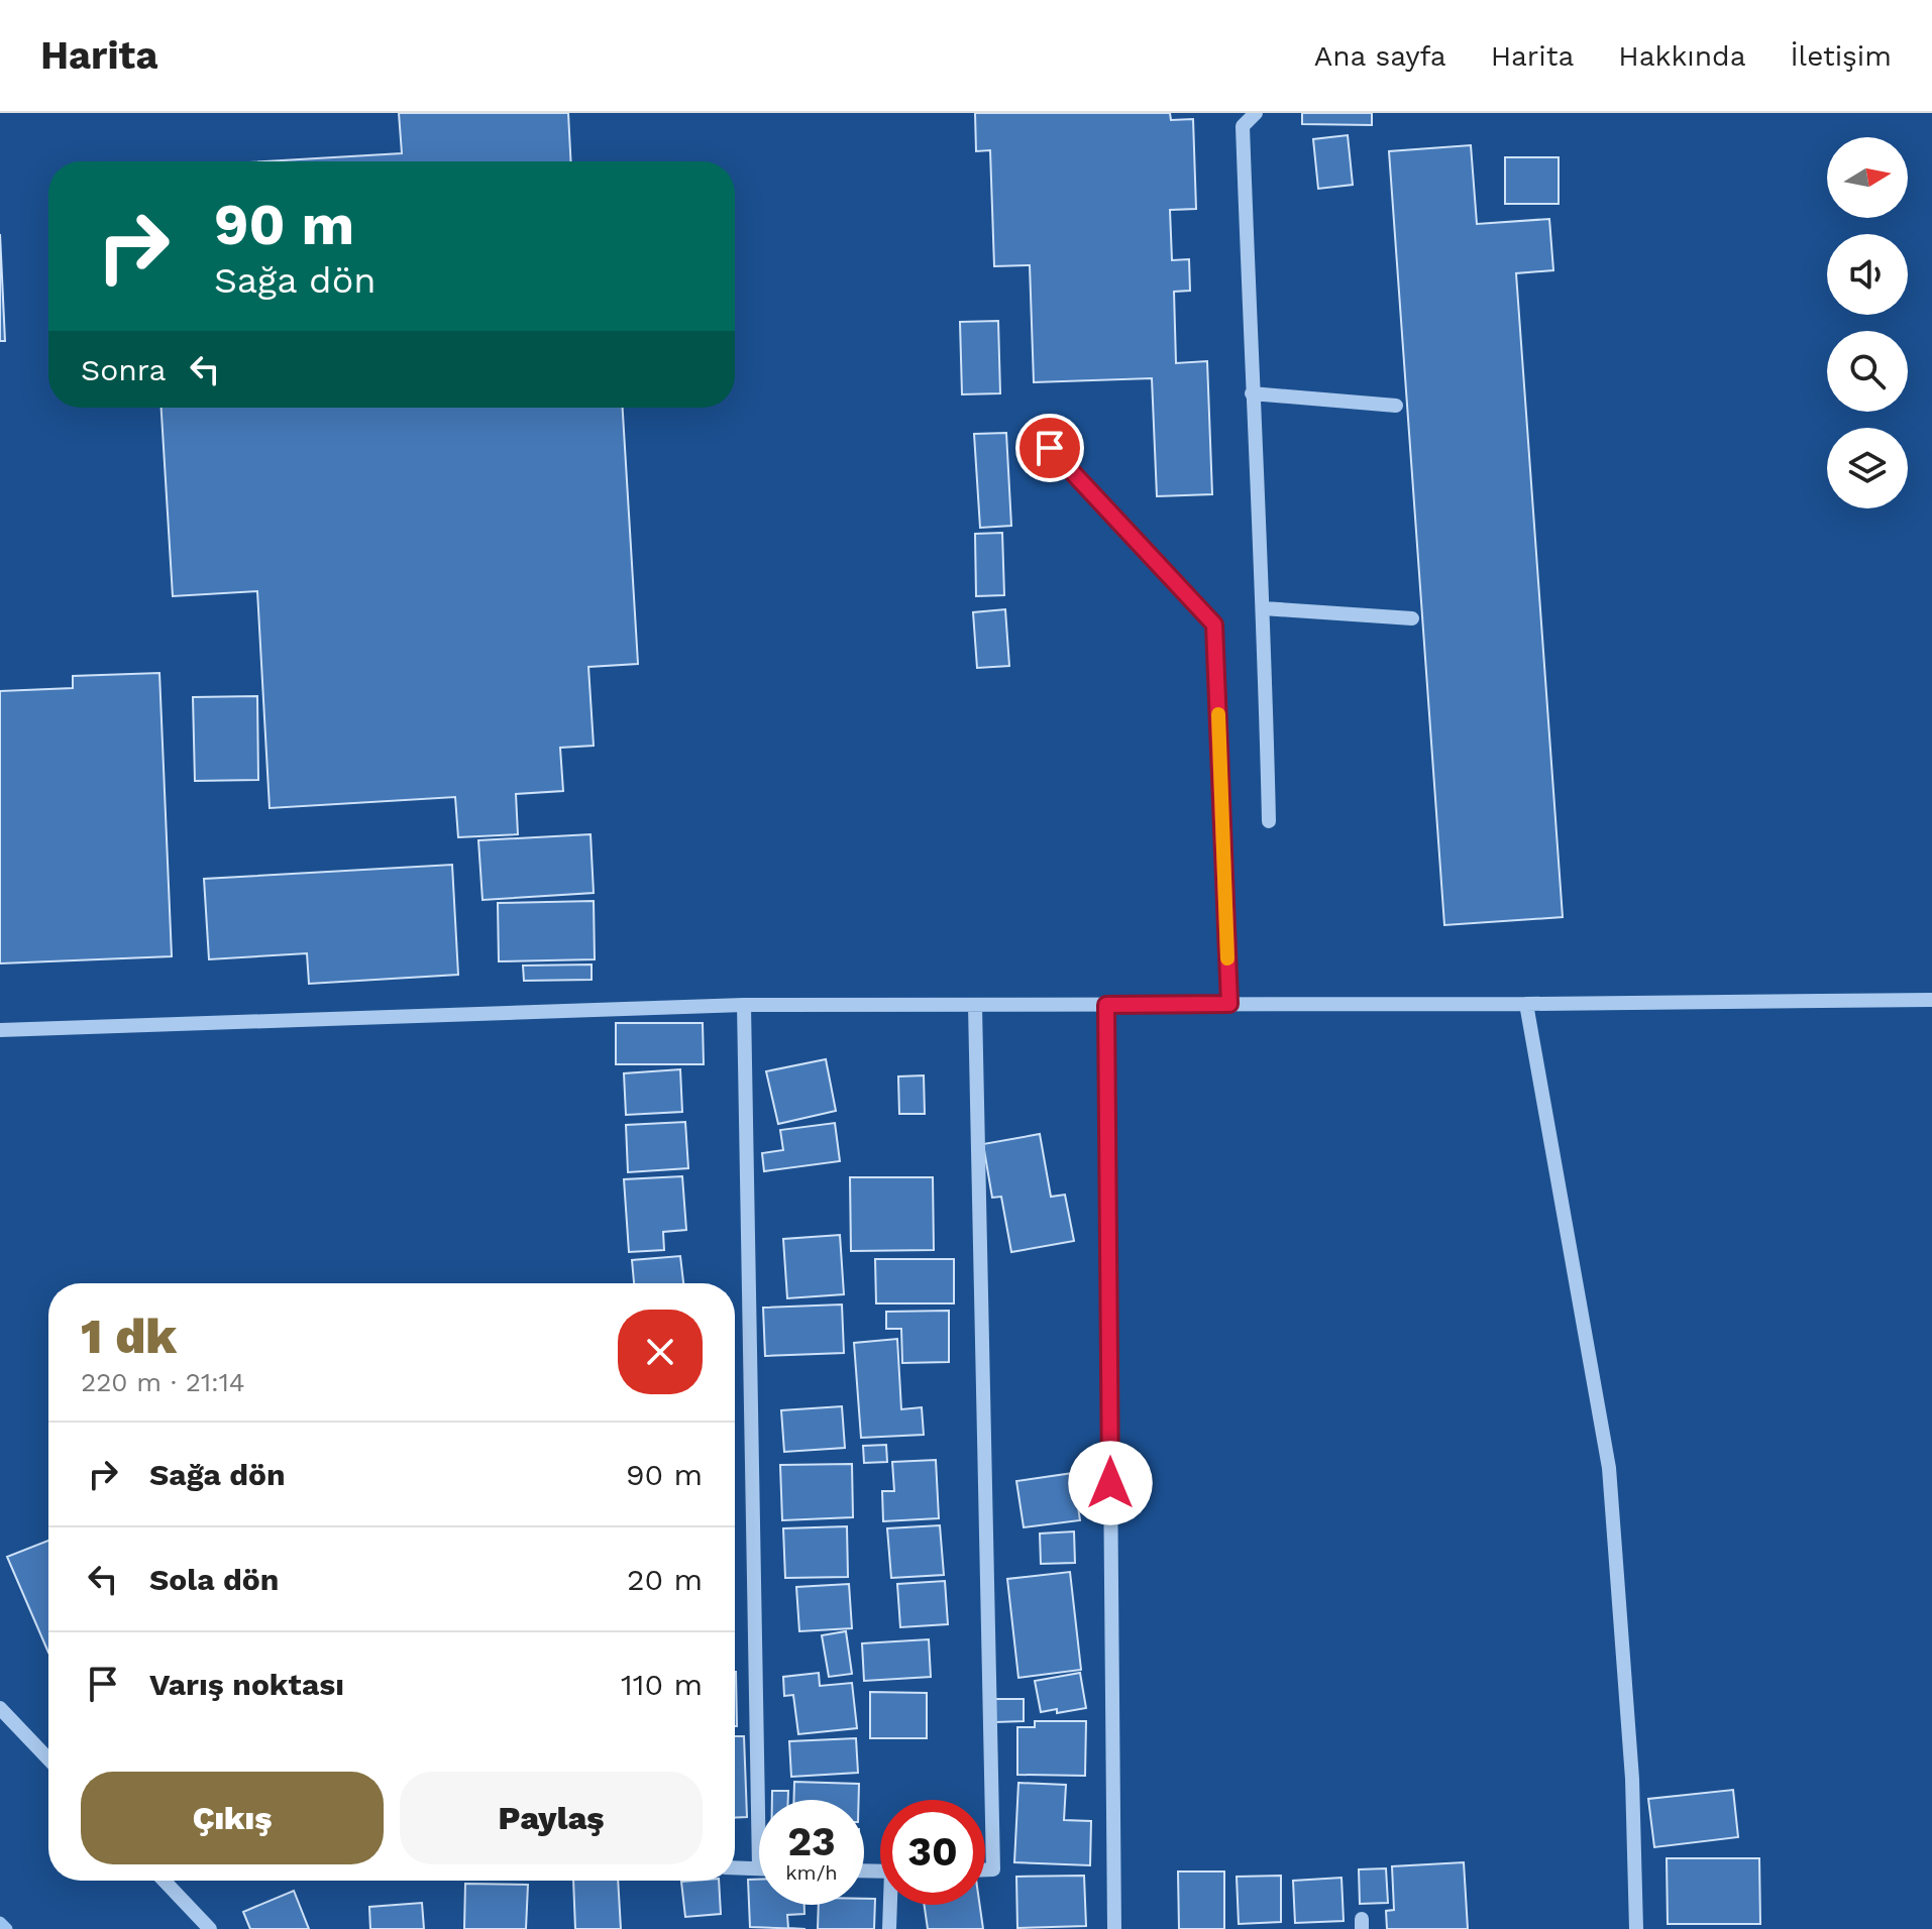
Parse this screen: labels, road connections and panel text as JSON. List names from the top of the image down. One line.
{"north":"right","page":{"header":"Harita","nav":["Ana sayfa","Harita","Hakkında","İletişim"],"turn":["90 m","Sağa dön"],"then":"Sonra","heading":["1 dk","220 m · 21:14"],"list":[{"name":"Sağa dön","value":"90 m"},{"name":"Sola dön","value":"20 m"},{"name":"Varış noktası","value":"110 m"}],"buttons":["Çıkış","Paylaş"],"speed":"23 km/h","limit":"30"}}
